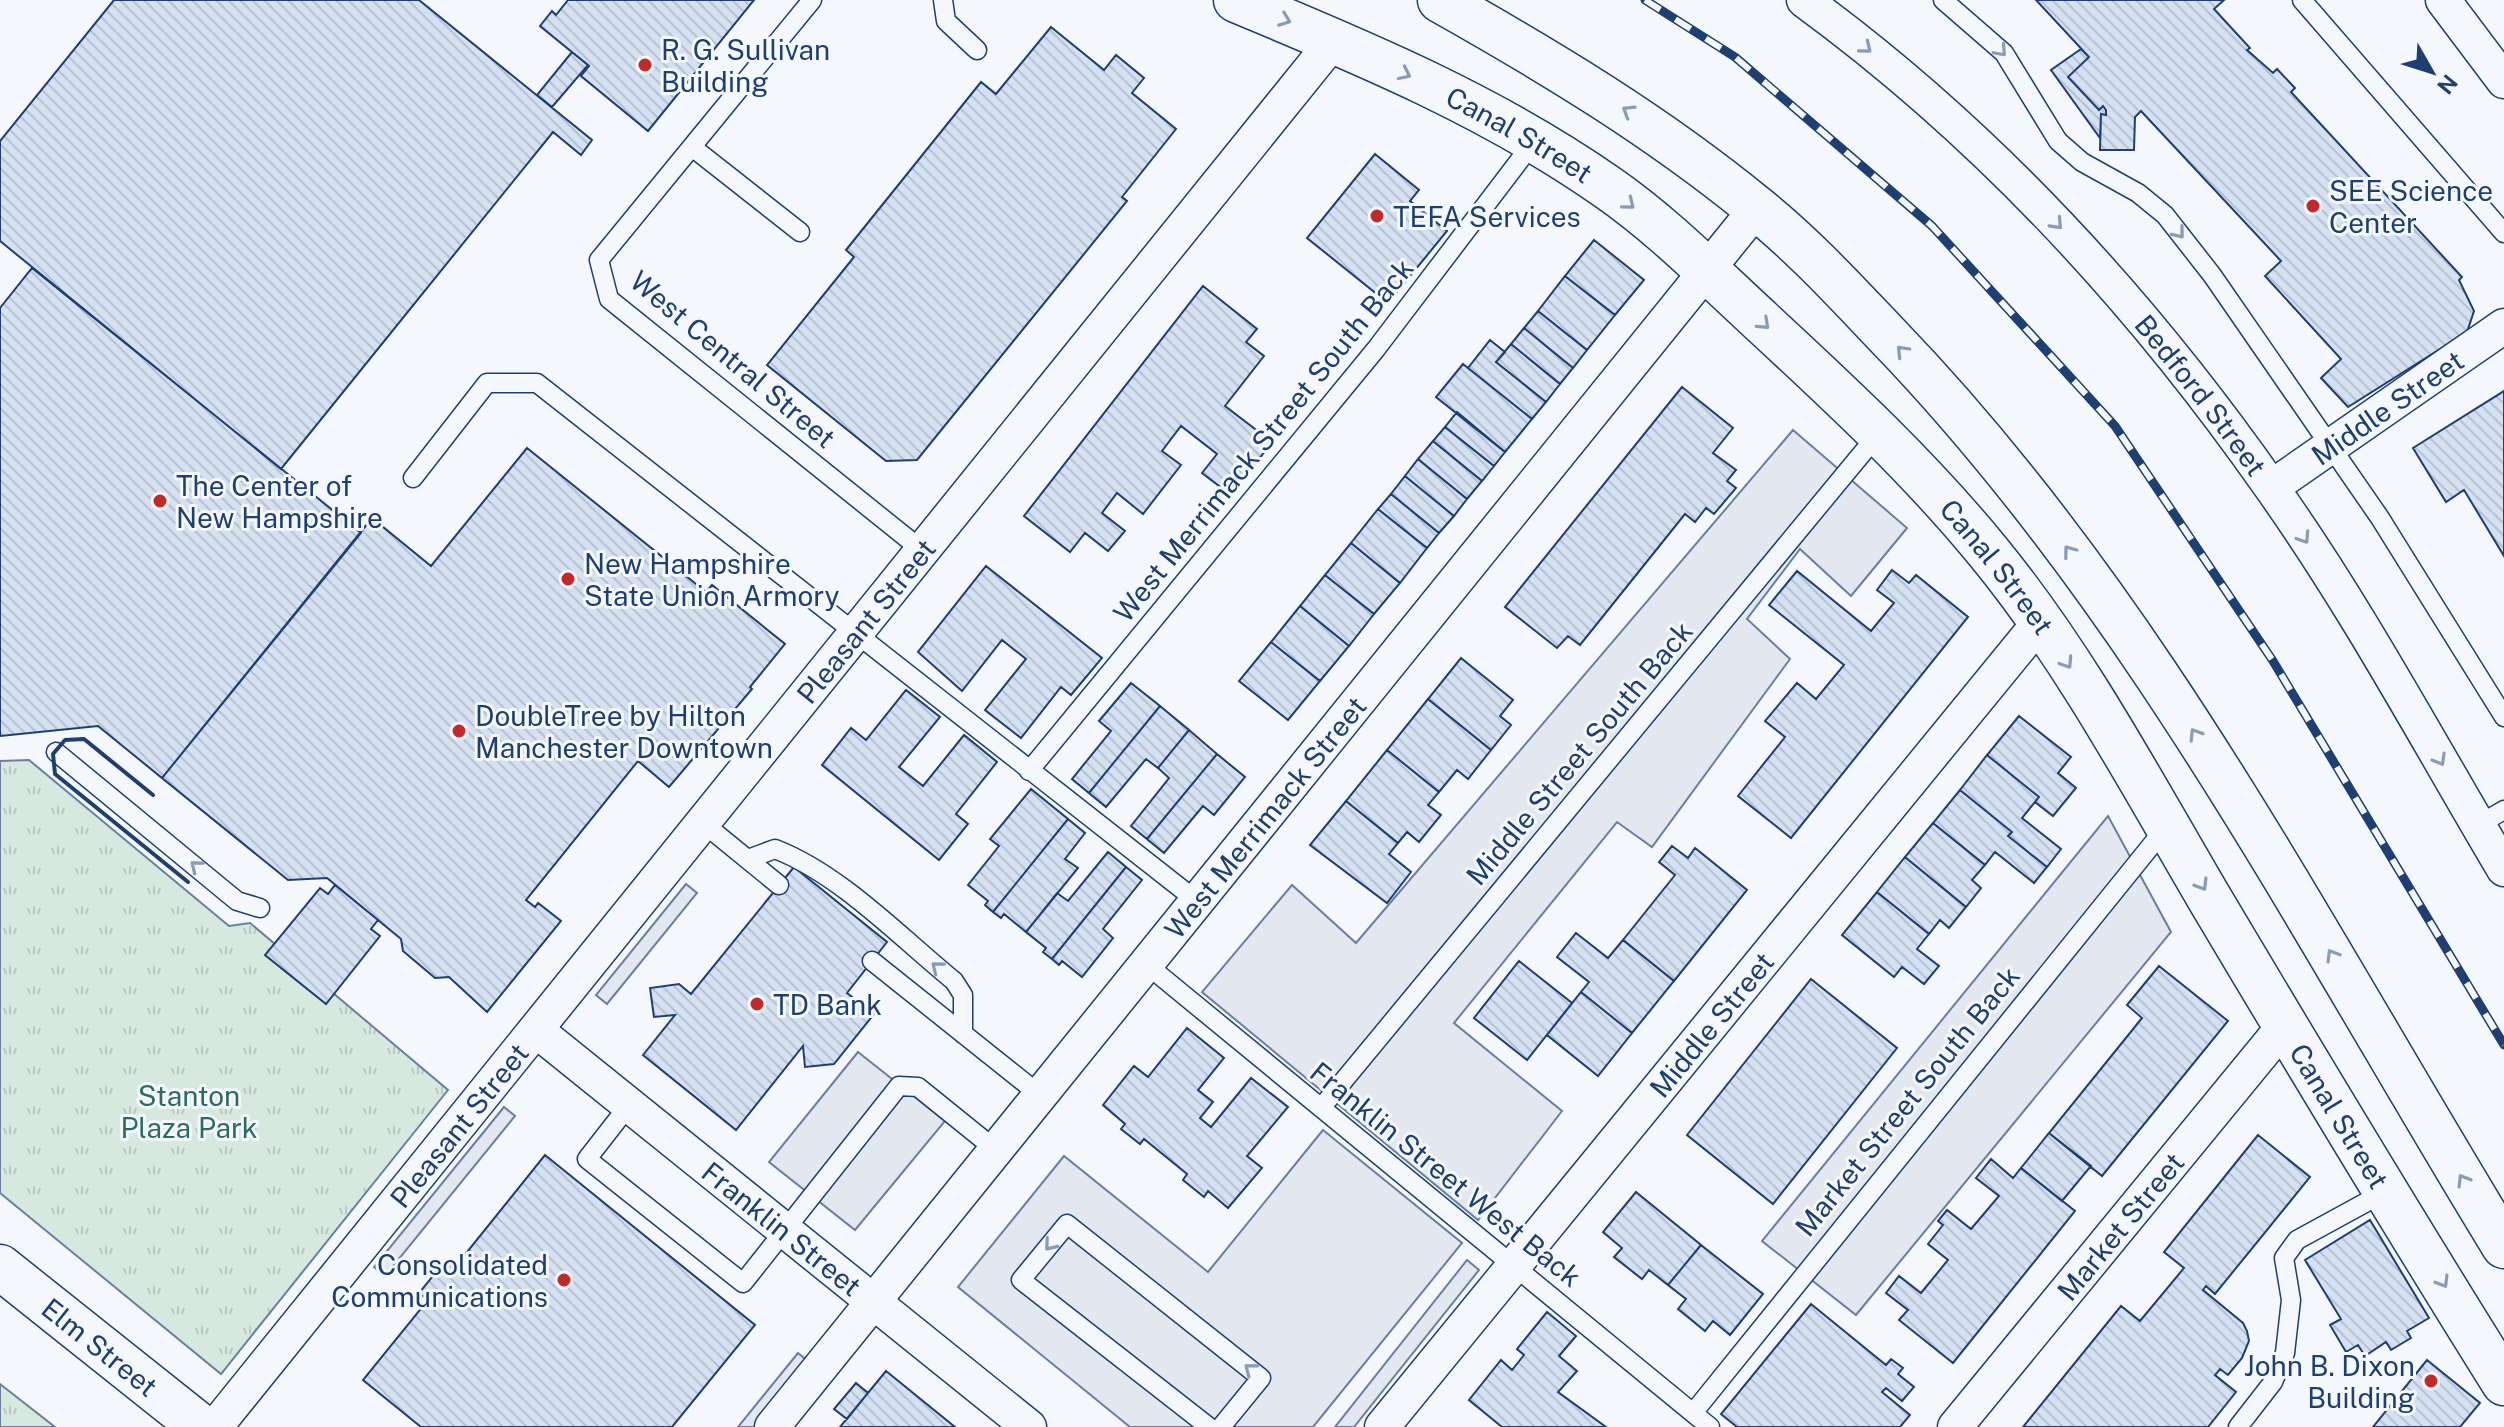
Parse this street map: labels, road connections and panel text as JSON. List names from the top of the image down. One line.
{"streets":{"street":["Canal Street","Bedford Street","Middle Street","Pleasant Street","West Merrimack Street","Market Street","Franklin Street","Elm Street"],"lane":["West Central Street","West Merrimack Street South Back","Middle Street South Back","Market Street South Back","Franklin Street West Back"]},"crossings":[["Canal Street","Middle Street"],["Canal Street","West Merrimack Street South Back"],["Canal Street","Pleasant Street"],["Canal Street","Middle Street South Back"],["Canal Street","West Merrimack Street"],["Canal Street","Market Street South Back"],["Canal Street","Market Street"],["West Central Street","Pleasant Street"],["Bedford Street","Middle Street"],["Middle Street","Franklin Street West Back"],["Pleasant Street","Franklin Street"],["Middle Street South Back","Franklin Street West Back"],["West Merrimack Street","Franklin Street West Back"],["West Merrimack Street","Franklin Street"],["Market Street South Back","Franklin Street West Back"]],"parks":["Stanton Plaza Park"],"places":["R. G. Sullivan Building","SEE Science Center","TEFA Services","The Center of New Hampshire","New Hampshire State Union Armory","DoubleTree by Hilton Manchester Downtown","TD Bank","Consolidated Communications","John B. Dixon Building"],"north":"bottom right"}
